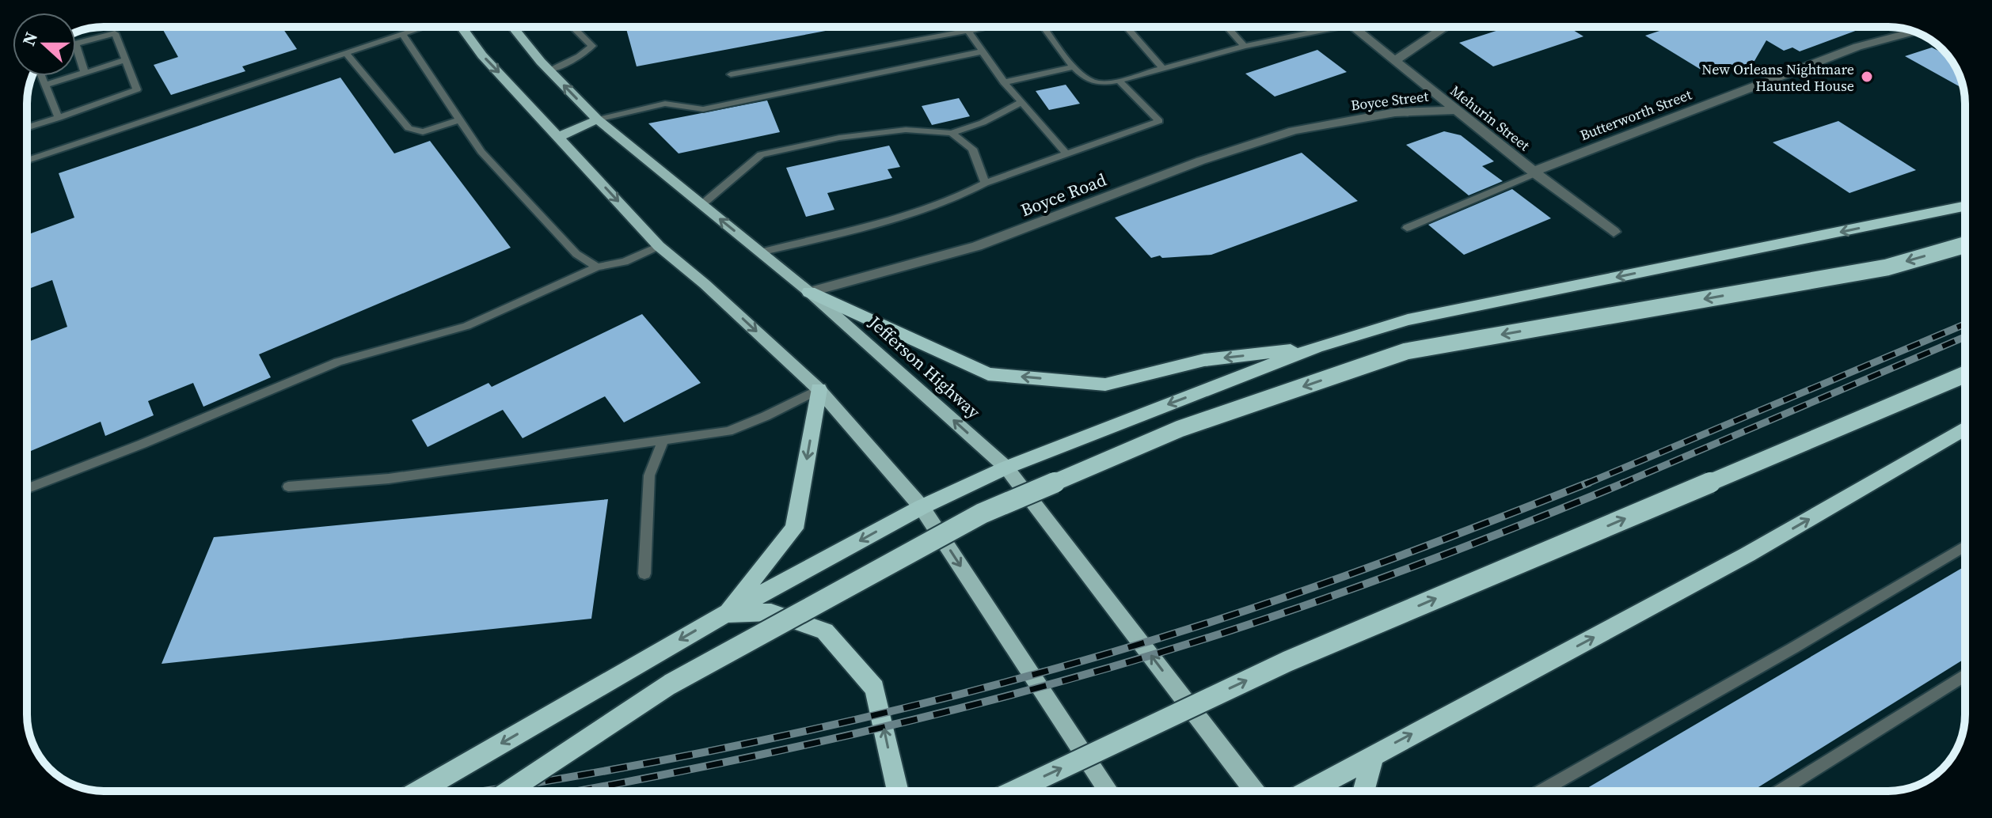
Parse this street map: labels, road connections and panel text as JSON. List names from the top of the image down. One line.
{"streets":{"main road":["Jefferson Highway"],"street":["Boyce Street","Butterworth Street","Mehurin Street","Boyce Road"]},"crossings":[["Boyce Street","Mehurin Street"],["Boyce Street","Boyce Road"],["Butterworth Street","Mehurin Street"],["Boyce Road","Jefferson Highway"]],"places":["New Orleans Nightmare Haunted House"],"north":"left"}
